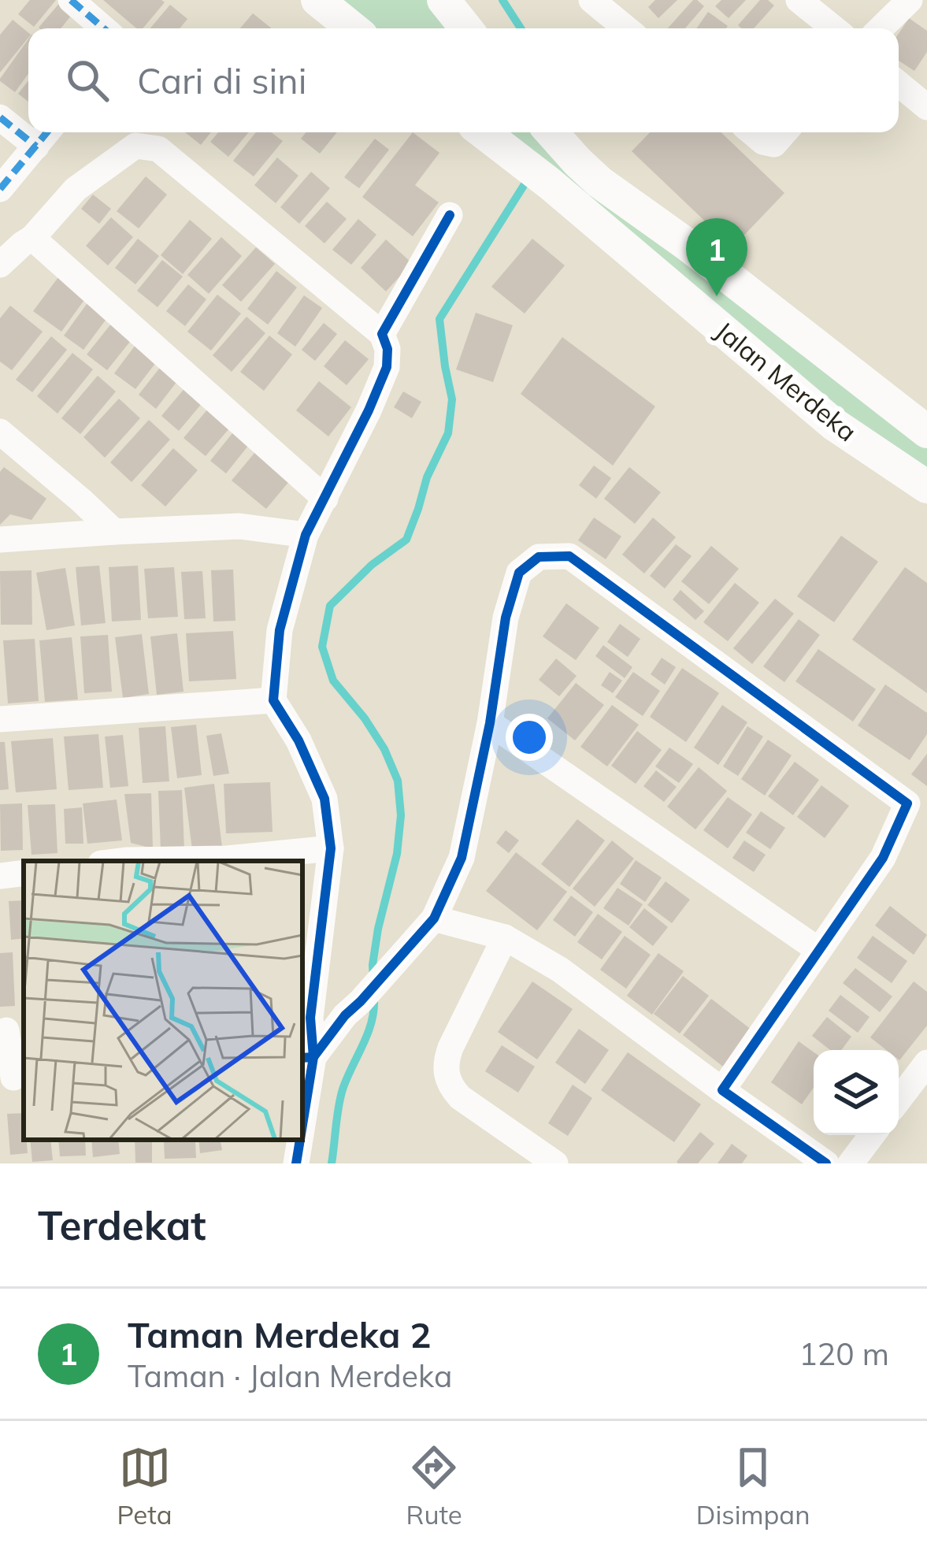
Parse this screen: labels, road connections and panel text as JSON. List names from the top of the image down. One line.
{"streets":{"street":["Jalan Merdeka"]},"page":{"search":"Cari di sini","pins":"1","heading":"Terdekat","list":[{"mark":"1","name":"Taman Merdeka 2","note":"Taman · Jalan Merdeka","value":"120 m"}],"nav":["Peta","Rute","Disimpan"]}}
